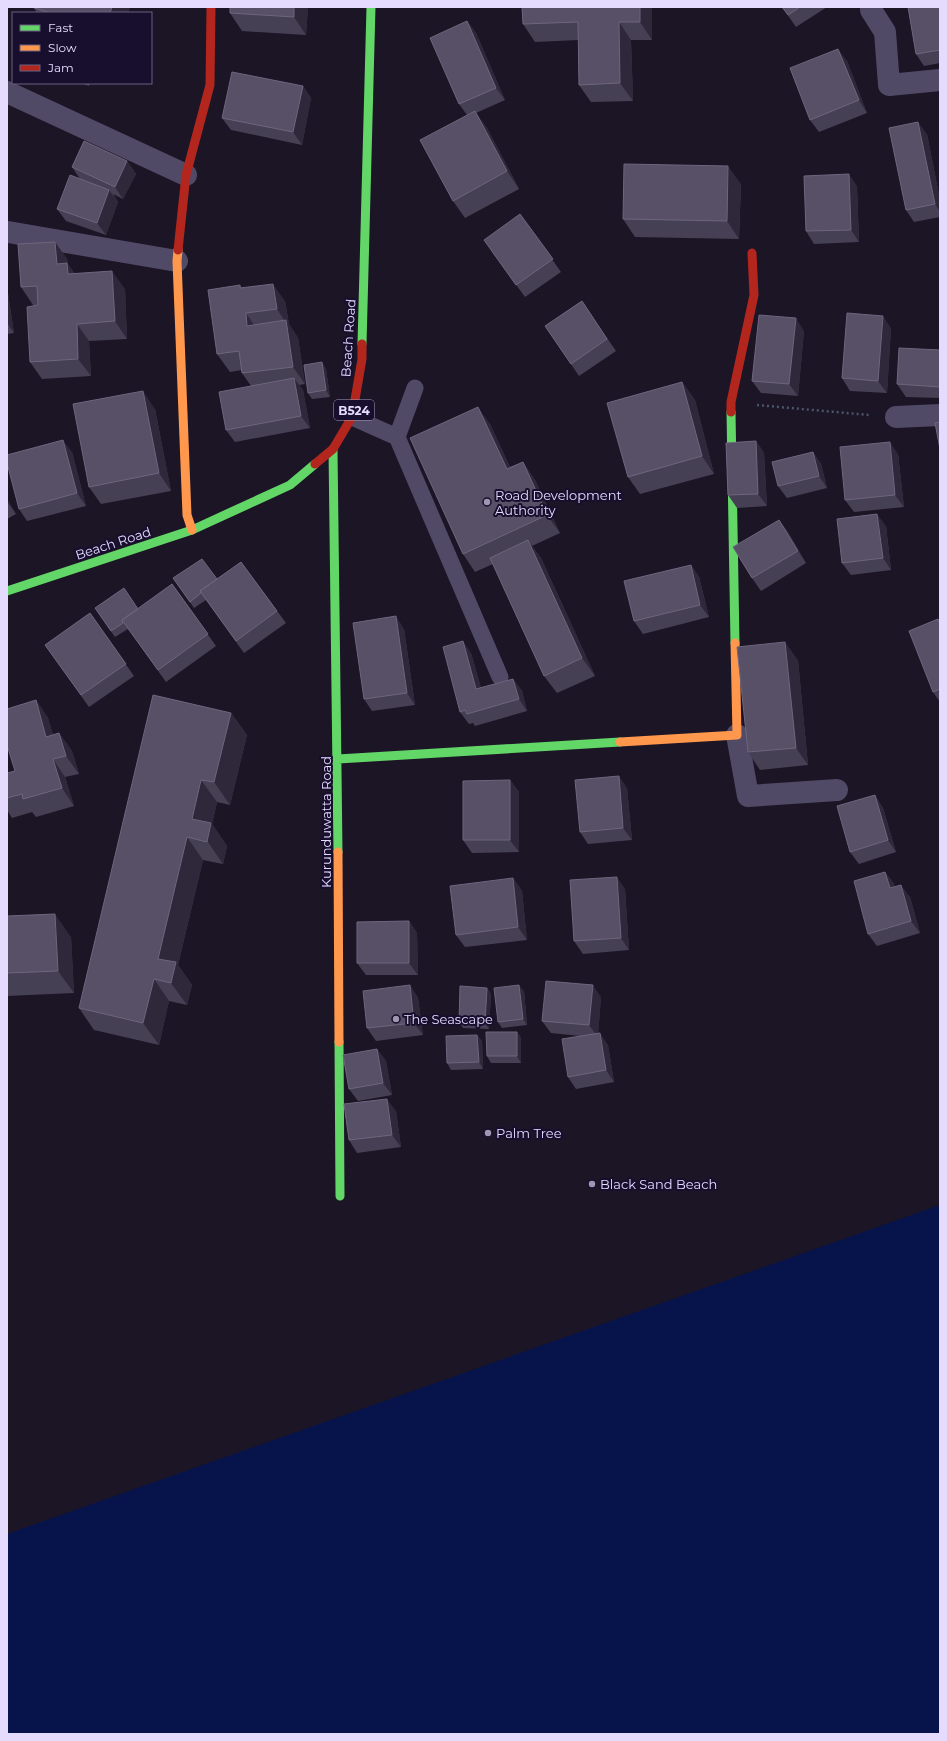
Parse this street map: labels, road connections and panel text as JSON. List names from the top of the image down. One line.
{"streets":{"street":["Beach Road","B524","Kurunduwatta Road"]},"crossings":[["Beach Road","Kurunduwatta Road"]],"places":["Road Development Authority","The Seascape","Palm Tree","Black Sand Beach"],"legend":["Fast","Slow","Jam"]}
